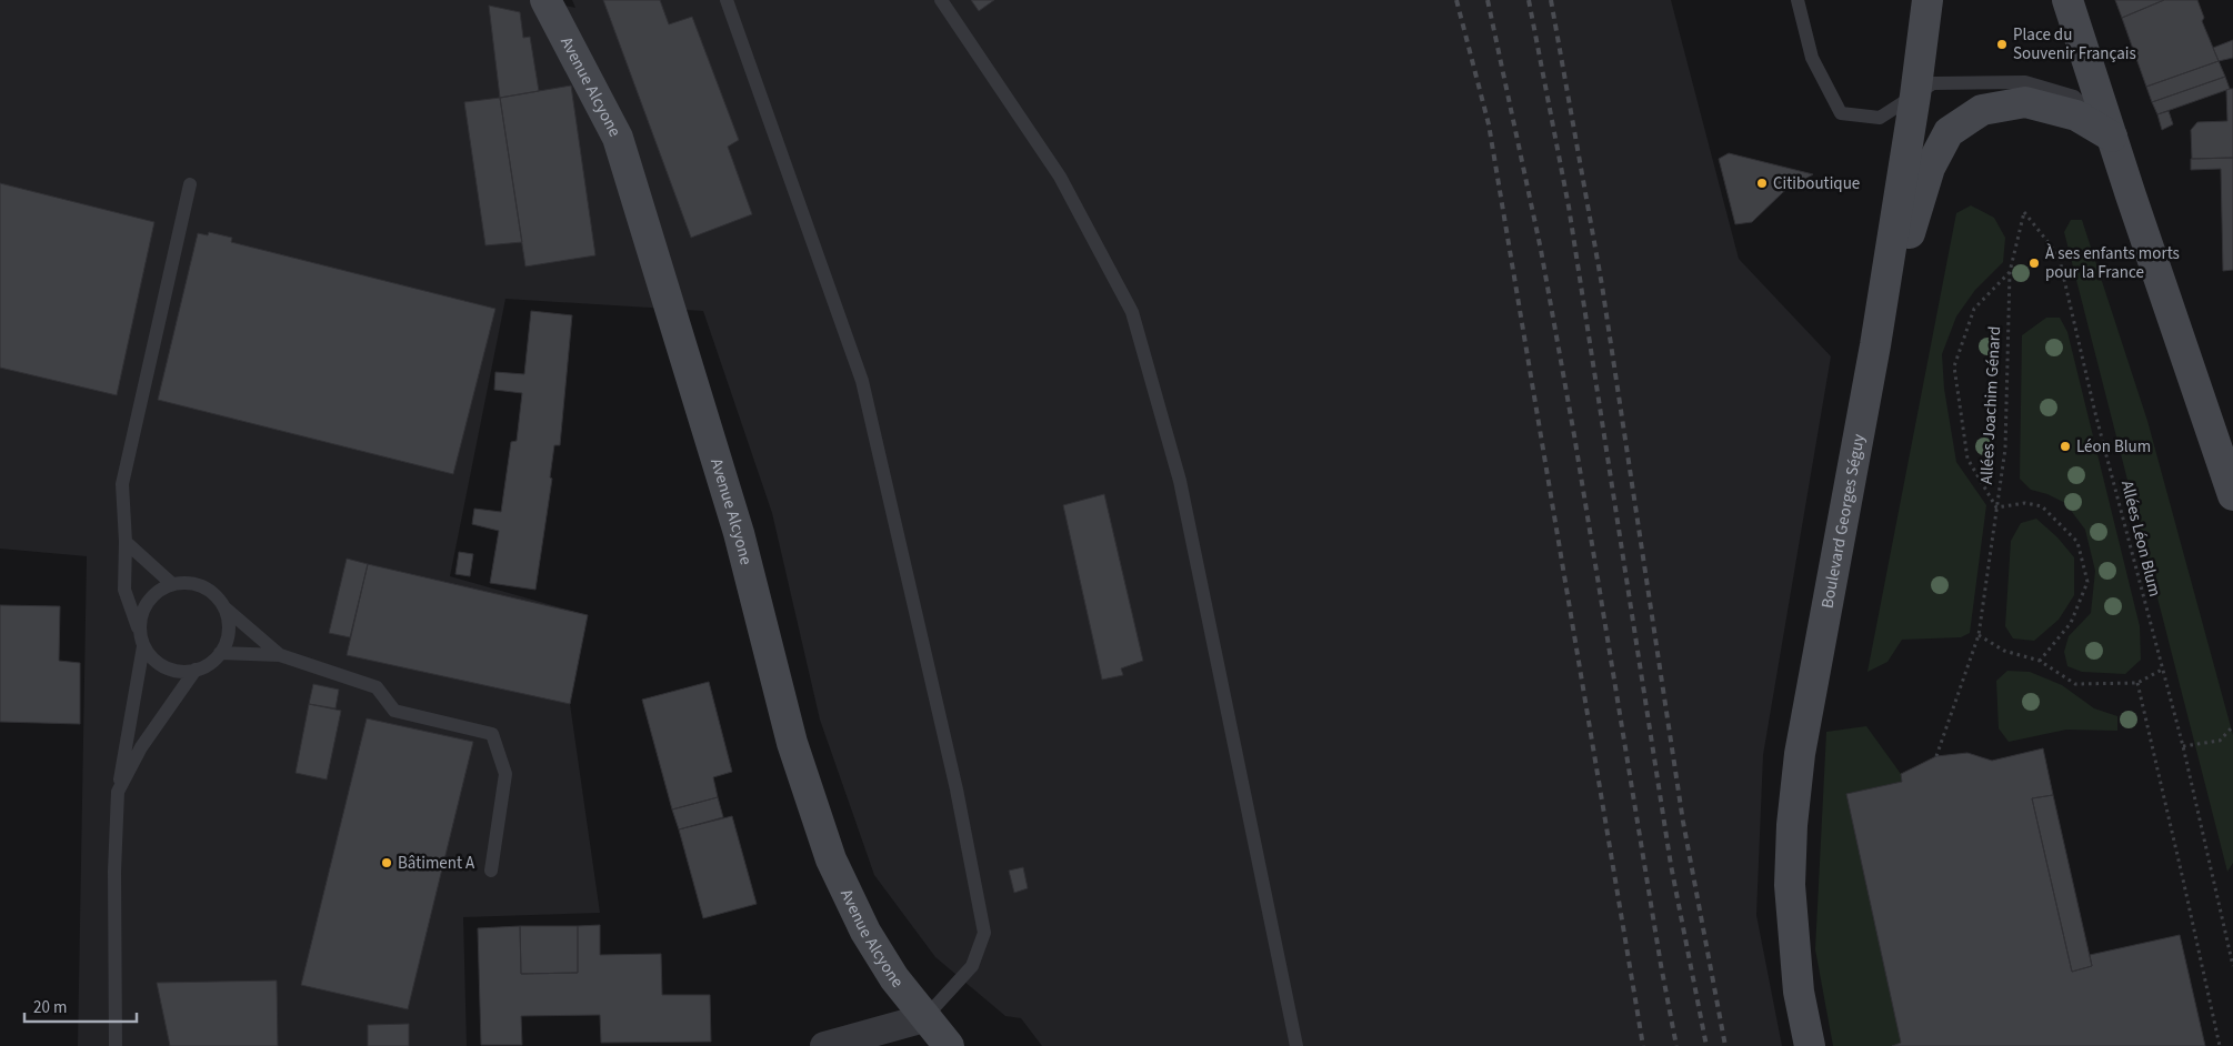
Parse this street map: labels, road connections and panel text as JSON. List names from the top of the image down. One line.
{"streets":{"main road":["Avenue Alcyone","Boulevard Georges Séguy"],"path":["Allées Joachim Génard","Allées Léon Blum"]},"crossings":[["Allées Joachim Génard","Allées Léon Blum"]],"places":["Place du Souvenir Français","Citiboutique","À ses enfants morts pour la France","Léon Blum","Bâtiment A"],"scale_bar":"20 m"}
